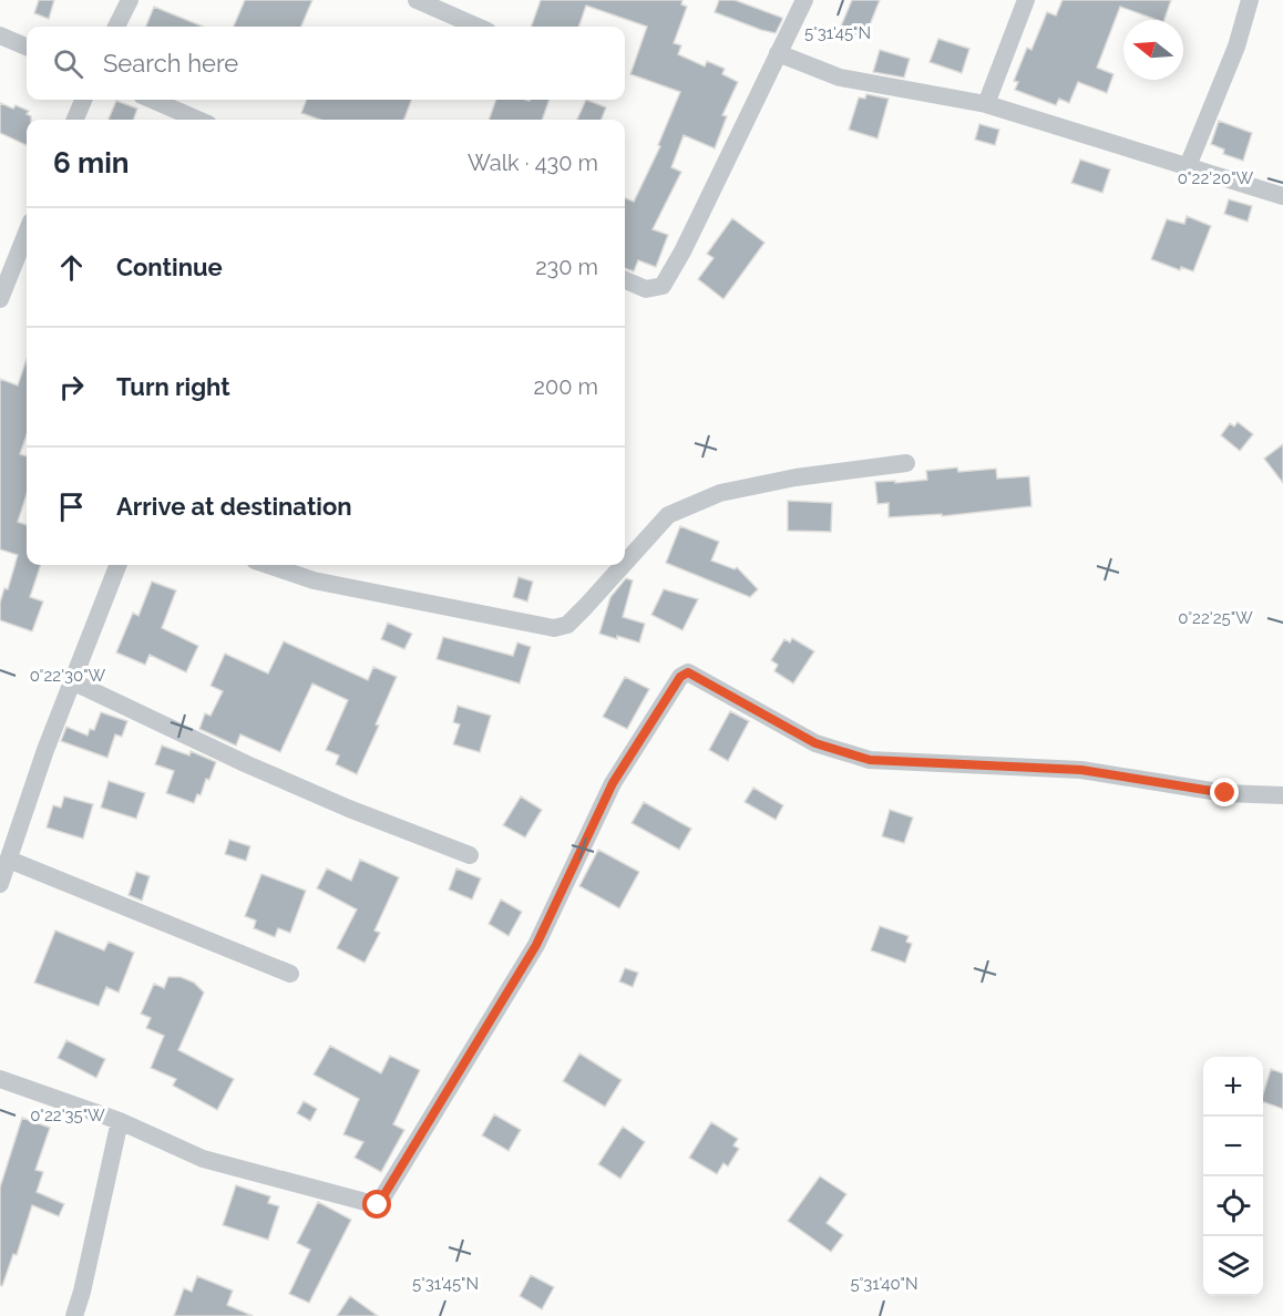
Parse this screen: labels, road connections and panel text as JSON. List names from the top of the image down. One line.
{"north":"left","page":{"search":"Search here","heading":["6 min","Walk · 430 m"],"list":[["Continue","230 m"],["Turn right","200 m"],"Arrive at destination"],"map_buttons":["+","−"]},"coordinates":["5°31'45\"N","0°22'20\"W","0°22'25\"W","0°22'30\"W","0°22'35\"W","5°31'40\"N"]}
